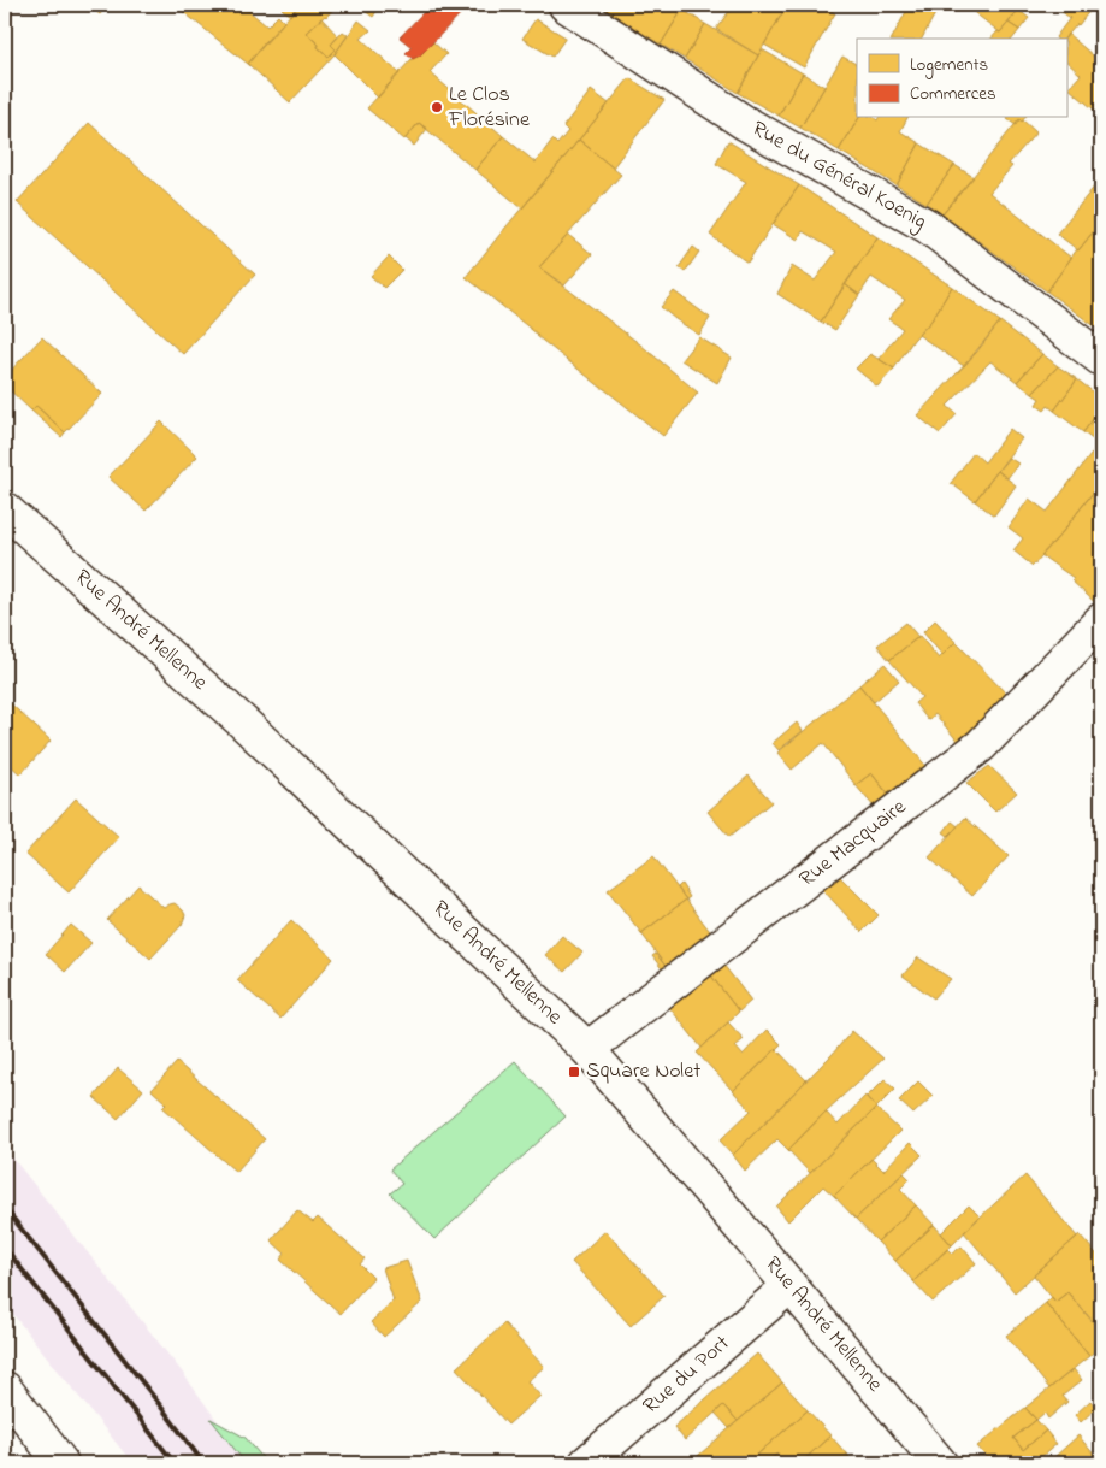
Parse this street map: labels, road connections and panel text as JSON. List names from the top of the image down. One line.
{"streets":{"street":["Rue du Général Koenig","Rue André Mellenne","Rue Macquaire","Rue du Port"]},"crossings":[["Rue André Mellenne","Rue Macquaire"],["Rue André Mellenne","Rue du Port"]],"places":{"other":["Le Clos Florésine"],"transit":["Square Nolet"]},"legend":["Logements","Commerces"]}
